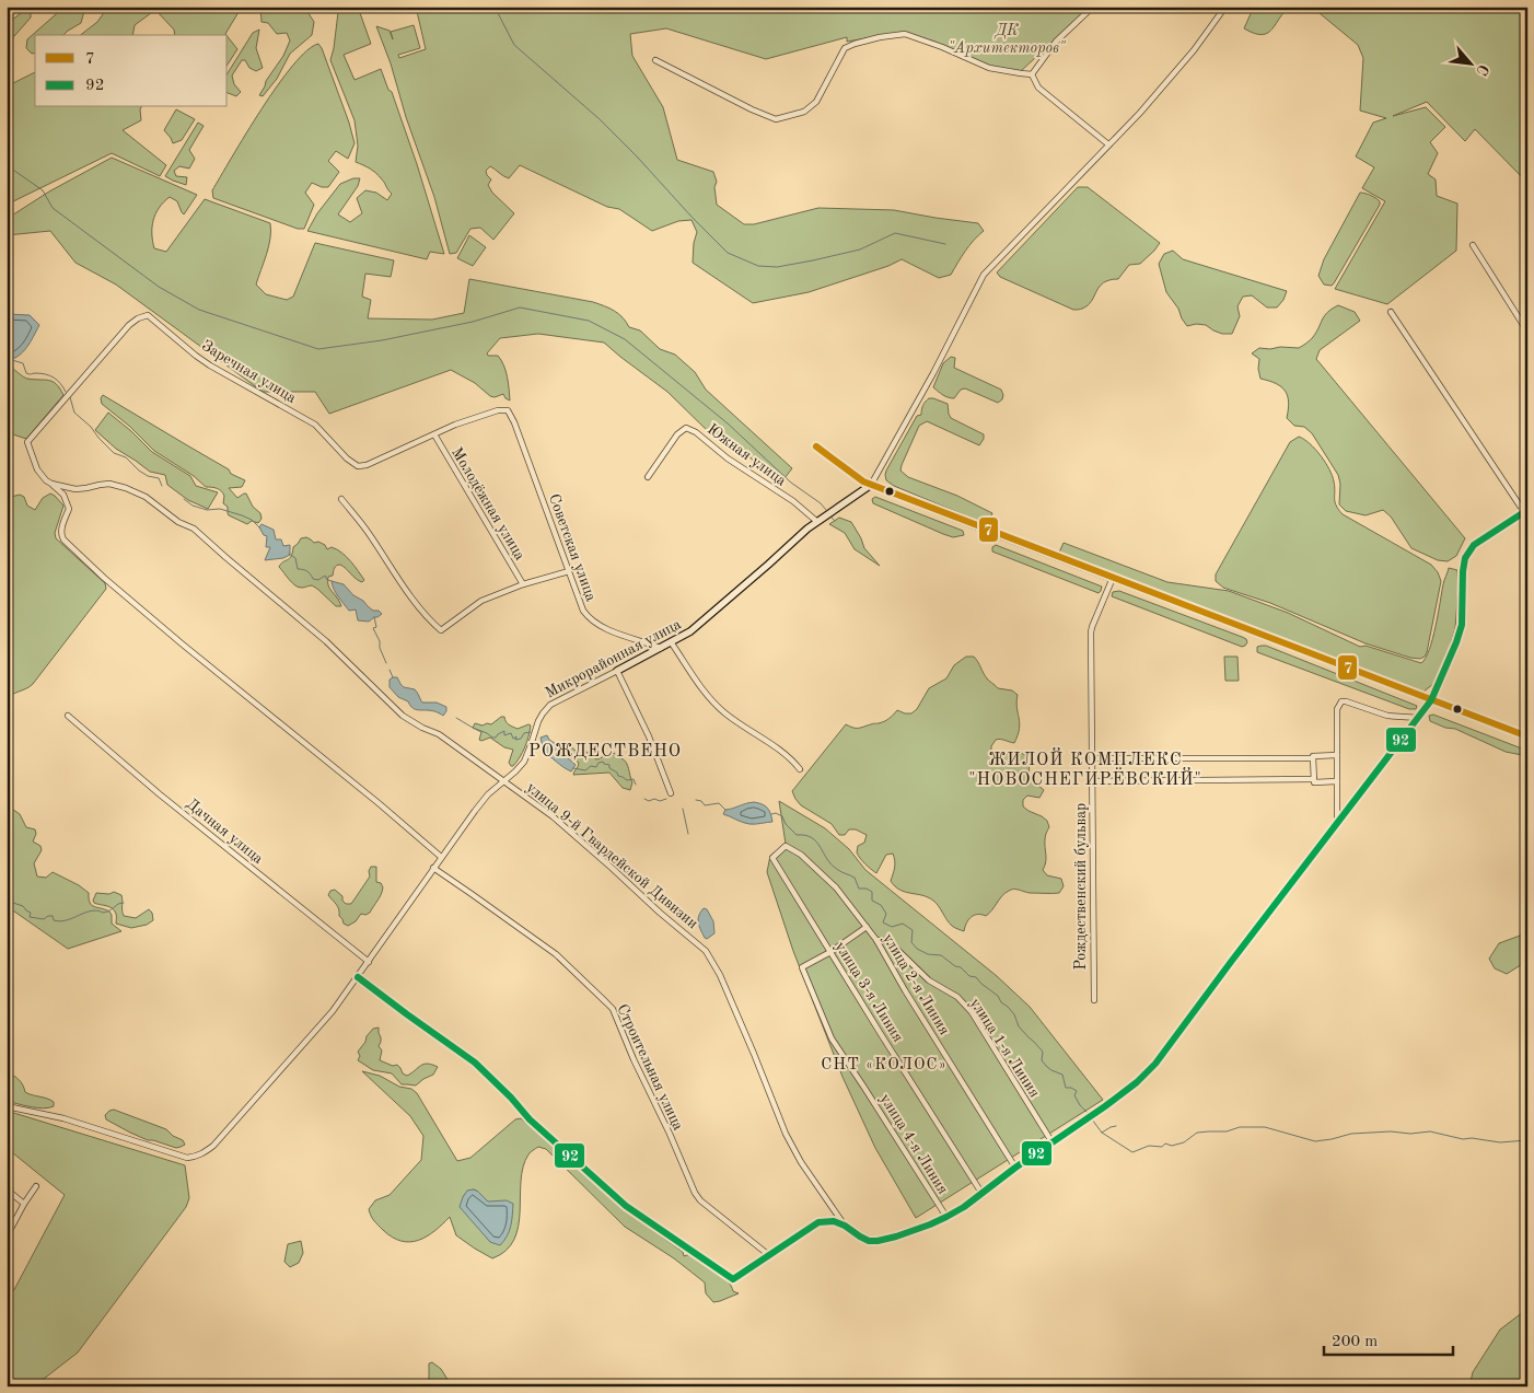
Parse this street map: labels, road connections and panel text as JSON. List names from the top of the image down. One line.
{"streets":{"street":["Заречная улица","Южная улица","Молодёжная улица","Советская улица","Микрорайонная улица","Дачная улица","улица 9-й Гвардейской Дивизии","Рождественский бульвар","улица 2-я Линия","улица 3-я Линия","улица 1-я Линия","Строительная улица","улица 4-я Линия"]},"crossings":[["Заречная улица","Молодёжная улица"],["Заречная улица","улица 9-й Гвардейской Дивизии"],["Южная улица","Микрорайонная улица"],["Молодёжная улица","Советская улица"],["Советская улица","Микрорайонная улица"],["Микрорайонная улица","Дачная улица"],["Микрорайонная улица","улица 9-й Гвардейской Дивизии"],["Микрорайонная улица","Строительная улица"],["улица 2-я Линия","улица 3-я Линия"],["улица 2-я Линия","улица 1-я Линия"],["улица 3-я Линия","улица 4-я Линия"]],"districts":["РОЖДЕСТВЕНО","ЖИЛОЙ КОМПЛЕКС \"НОВОСНЕГИРЁВСКИЙ\"","СНТ «КОЛОС»"],"parks":["ДК \"Архитекторов\""],"lines":["transit line 7","transit line 92"],"legend":["7","92"],"scale_bar":"200 m","north":"bottom right"}
